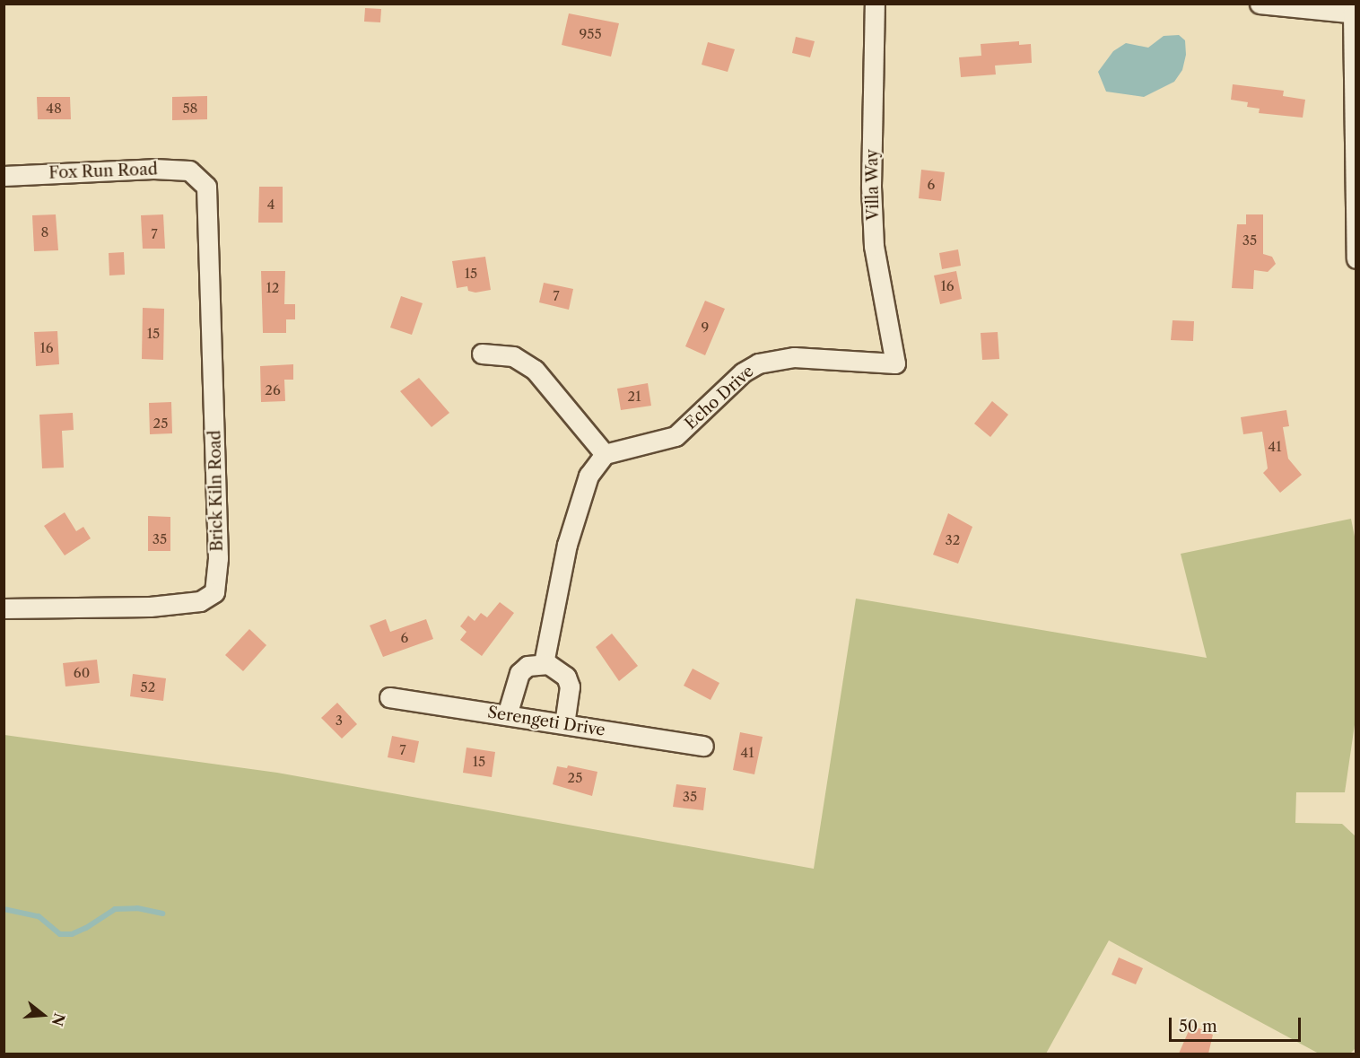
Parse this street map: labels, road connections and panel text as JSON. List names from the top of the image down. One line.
{"streets":{"street":["Fox Run Road","Villa Way","Echo Drive","Brick Kiln Road","Serengeti Drive"]},"crossings":[["Fox Run Road","Brick Kiln Road"],["Villa Way","Echo Drive"]],"house_numbers":["955","48","58","6","4","8","7","35","15","16","12","7","9","15","16","26","21","25","41","35","32","6","60","52","3","7","41","15","25","35"],"scale_bar":"50 m","north":"right"}
